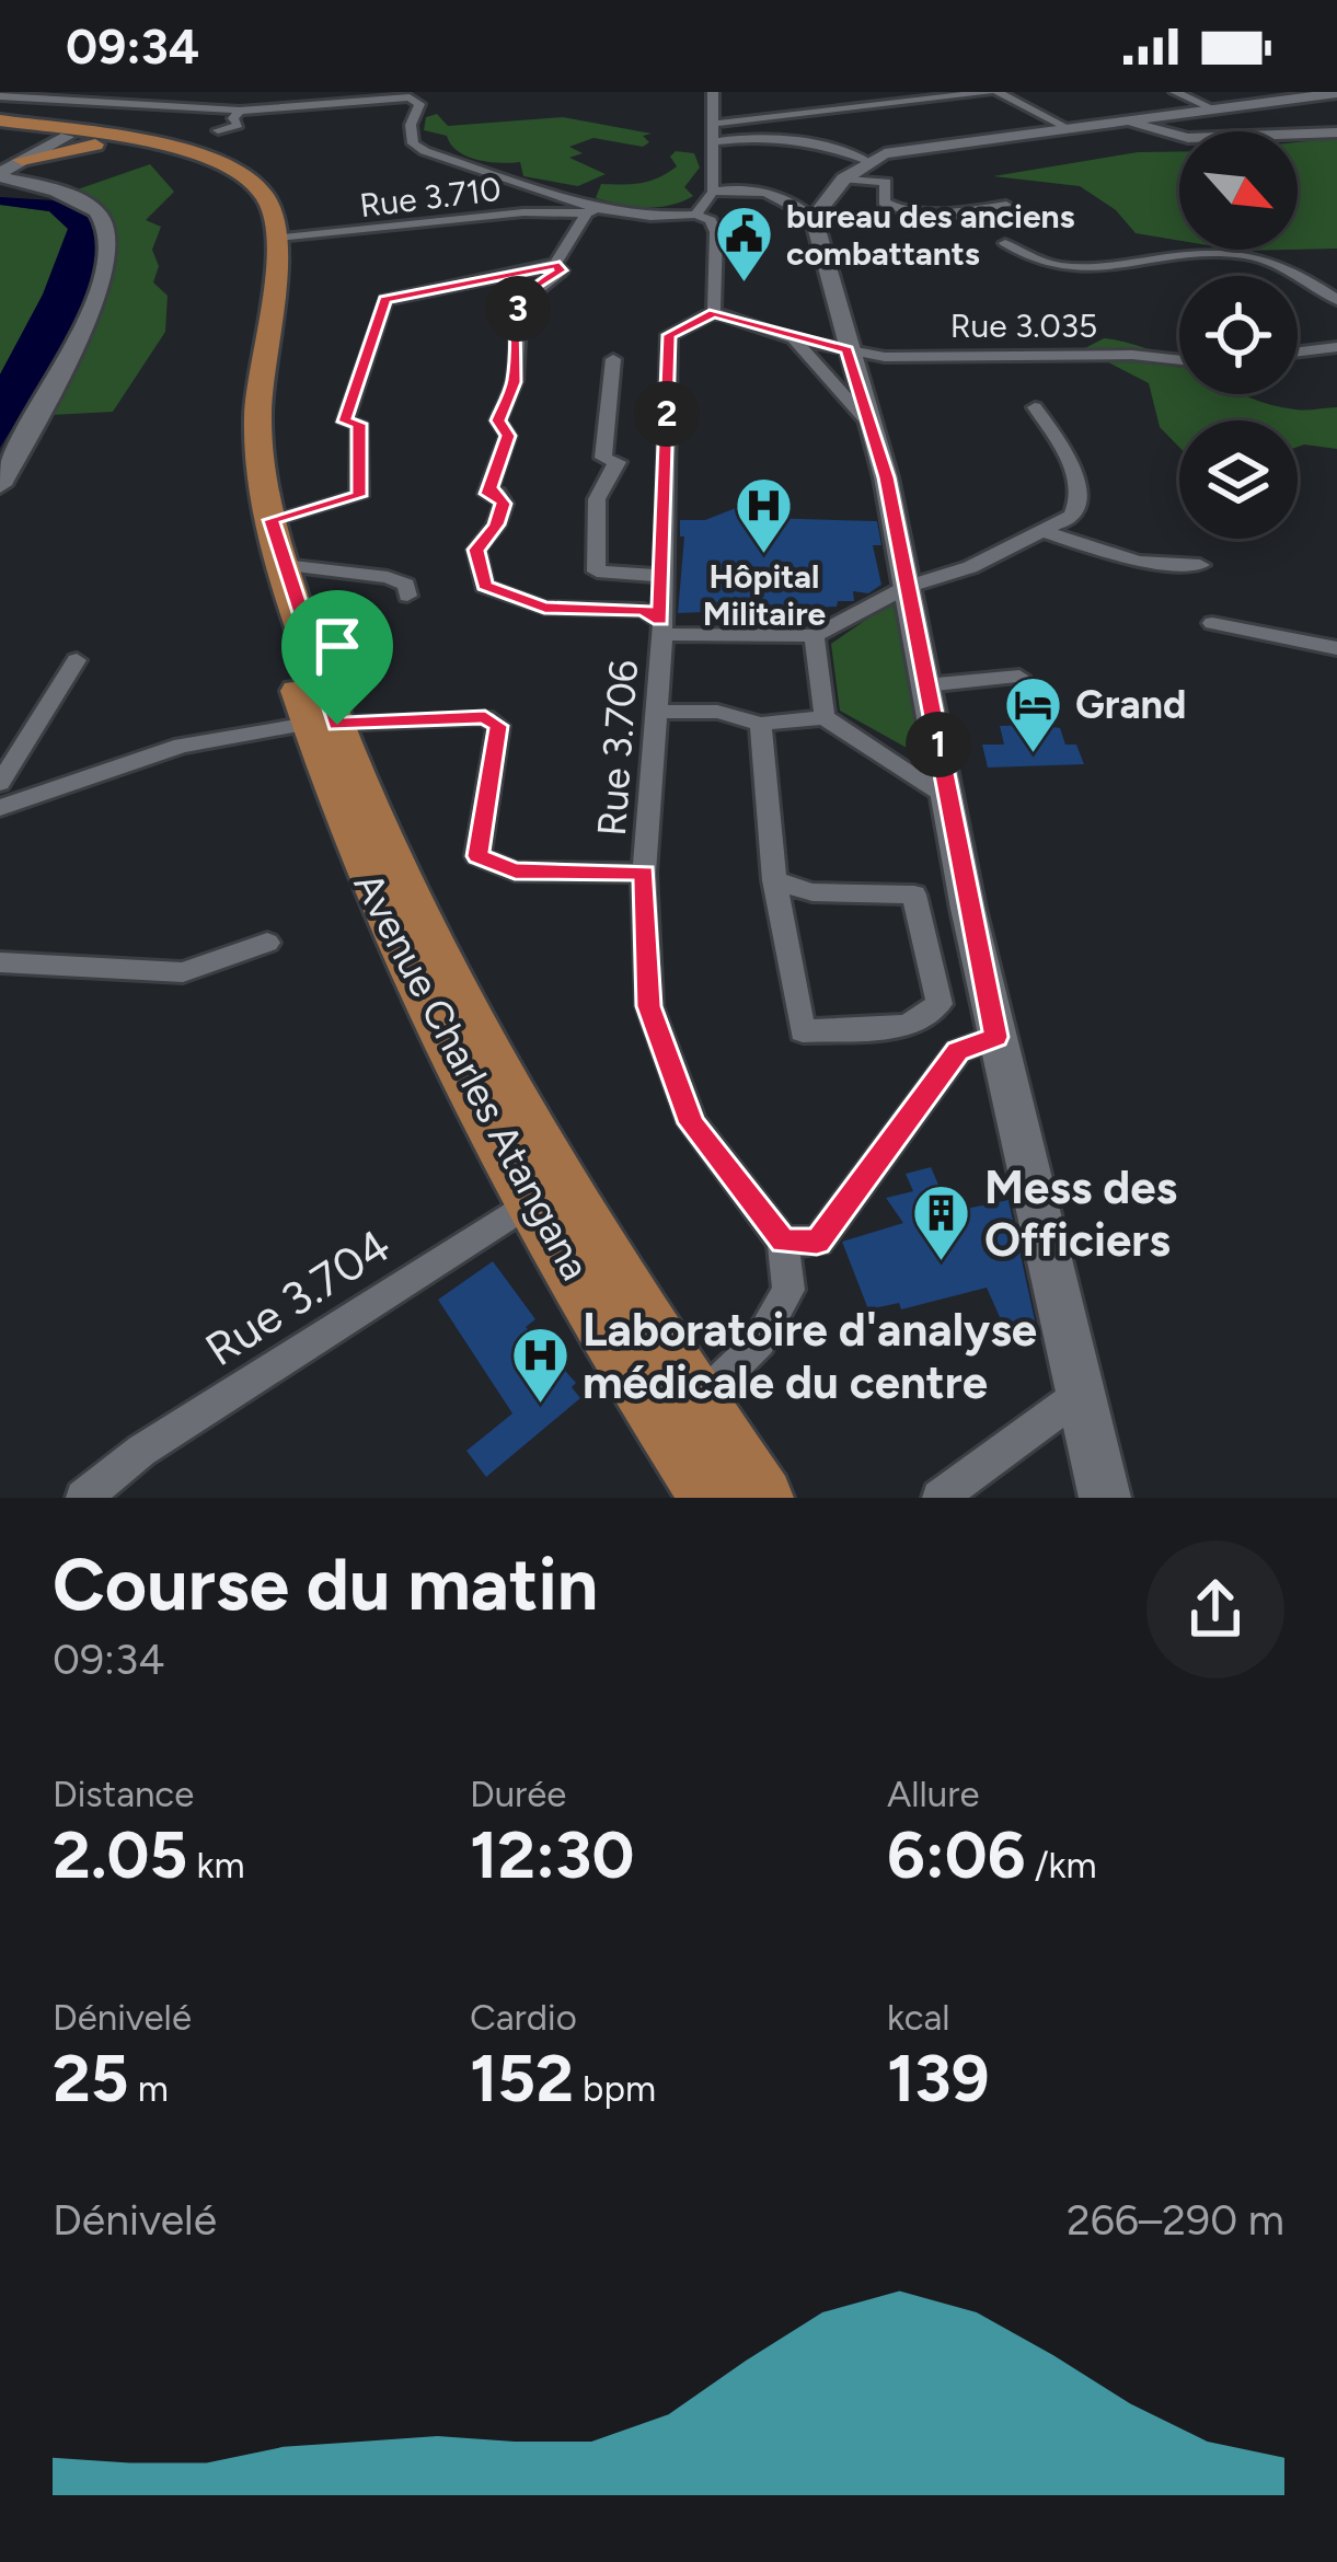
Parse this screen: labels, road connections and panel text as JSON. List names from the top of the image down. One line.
{"streets":{"main road":["Avenue Charles Atangana"],"street":["Rue 3.710","Rue 3.035","Rue 3.706","Rue 3.704"]},"crossings":[["Rue 3.710","Avenue Charles Atangana"],["Avenue Charles Atangana","Rue 3.704"]],"places":{"public building":["bureau des anciens combattants"],"hospital":["Hôpital Militaire","Laboratoire d'analyse médicale du centre"],"hotel":["Grand"],"building":["Mess des Officiers"]},"north":"bottom right","page":{"status":"09:34","pins":["3","2","1"],"heading":["Course du matin","09:34"],"stats":[["Distance","2.05 km"],["Durée","12:30"],["Allure","6:06 /km"],["Dénivelé","25 m"],["Cardio","152 bpm"],["kcal","139"]],"chart":["Dénivelé","266–290 m"]}}
